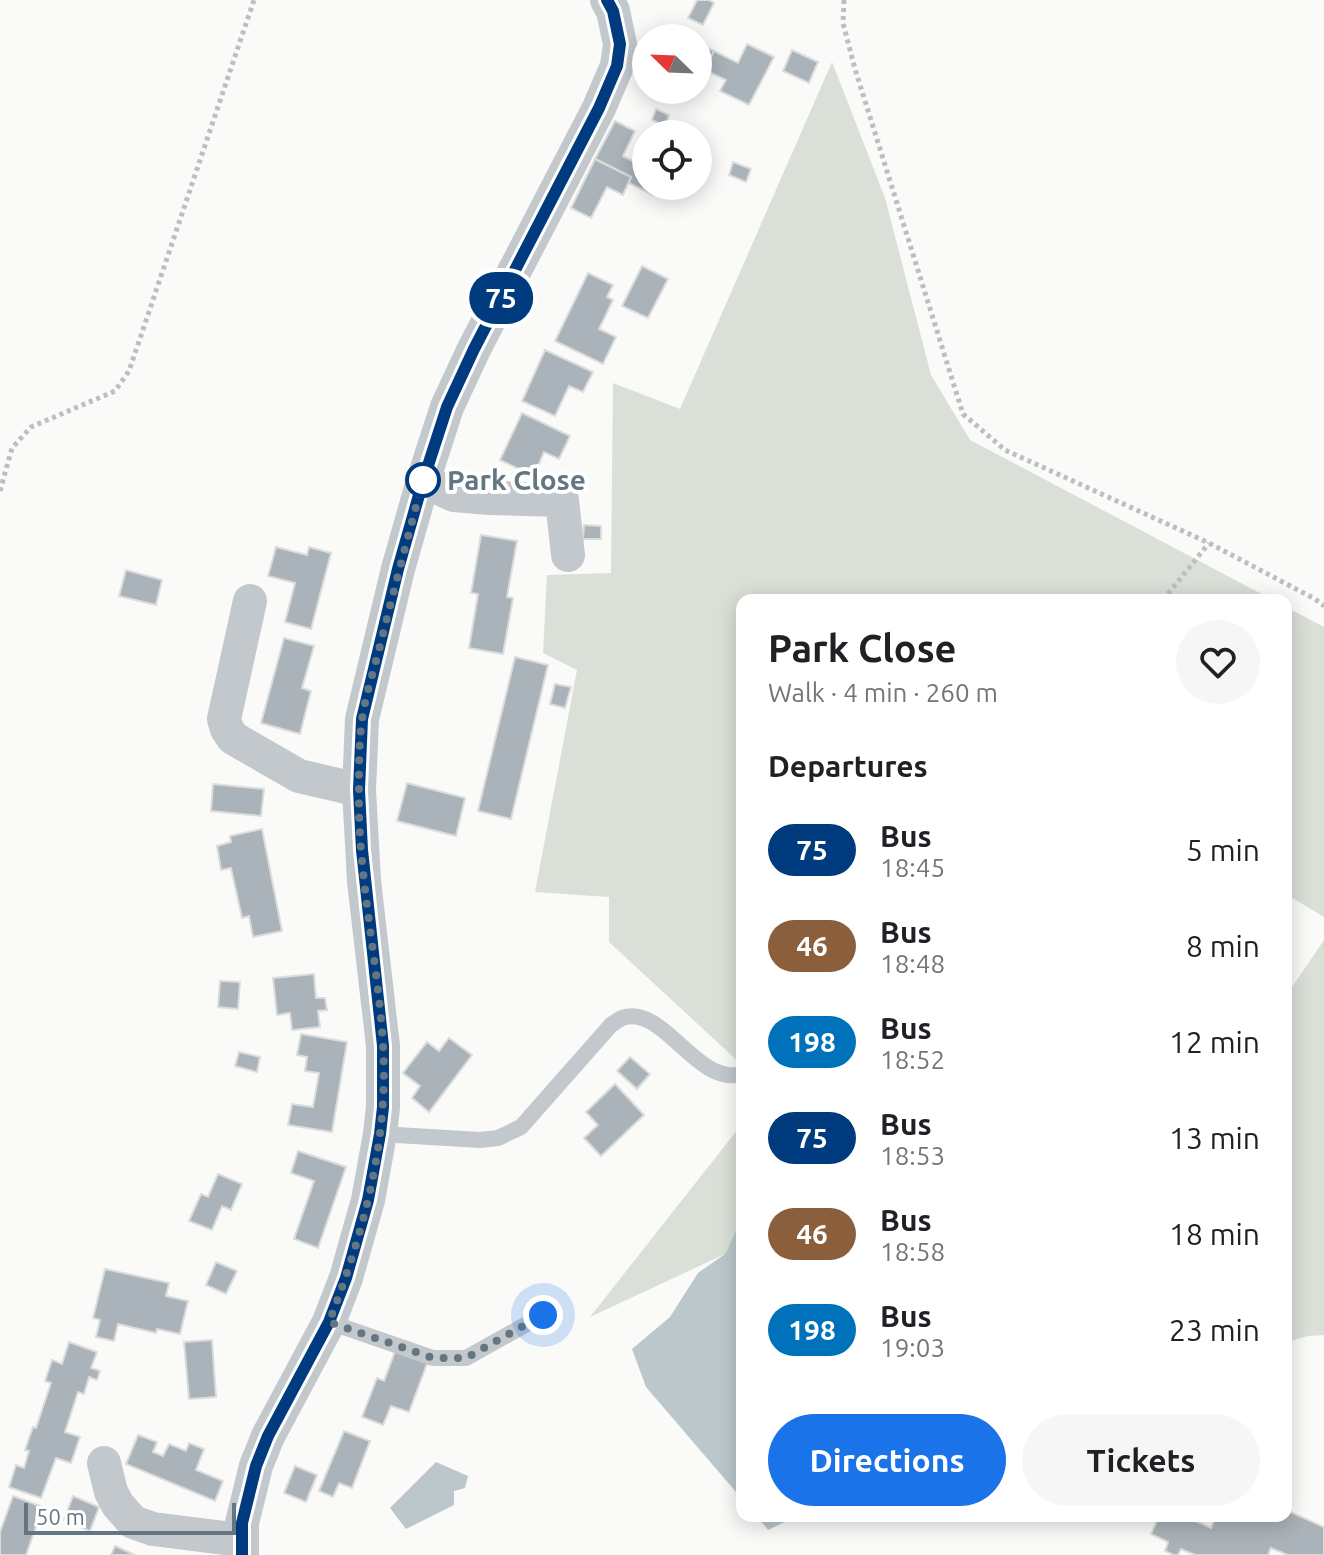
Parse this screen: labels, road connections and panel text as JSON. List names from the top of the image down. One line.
{"places":["Park Close"],"lines":["bus line 75"],"scale_bar":"50 m","north":"top left","page":{"on_map":"75","heading":[["Park Close","Walk · 4 min · 260 m"],"Departures"],"list":[{"mark":"75","name":"Bus","note":"18:45","value":"5 min"},{"mark":"46","name":"Bus","note":"18:48","value":"8 min"},{"mark":"198","name":"Bus","note":"18:52","value":"12 min"},{"mark":"75","name":"Bus","note":"18:53","value":"13 min"},{"mark":"46","name":"Bus","note":"18:58","value":"18 min"},{"mark":"198","name":"Bus","note":"19:03","value":"23 min"}],"buttons":["Directions","Tickets"],"scale":"50 m"}}
